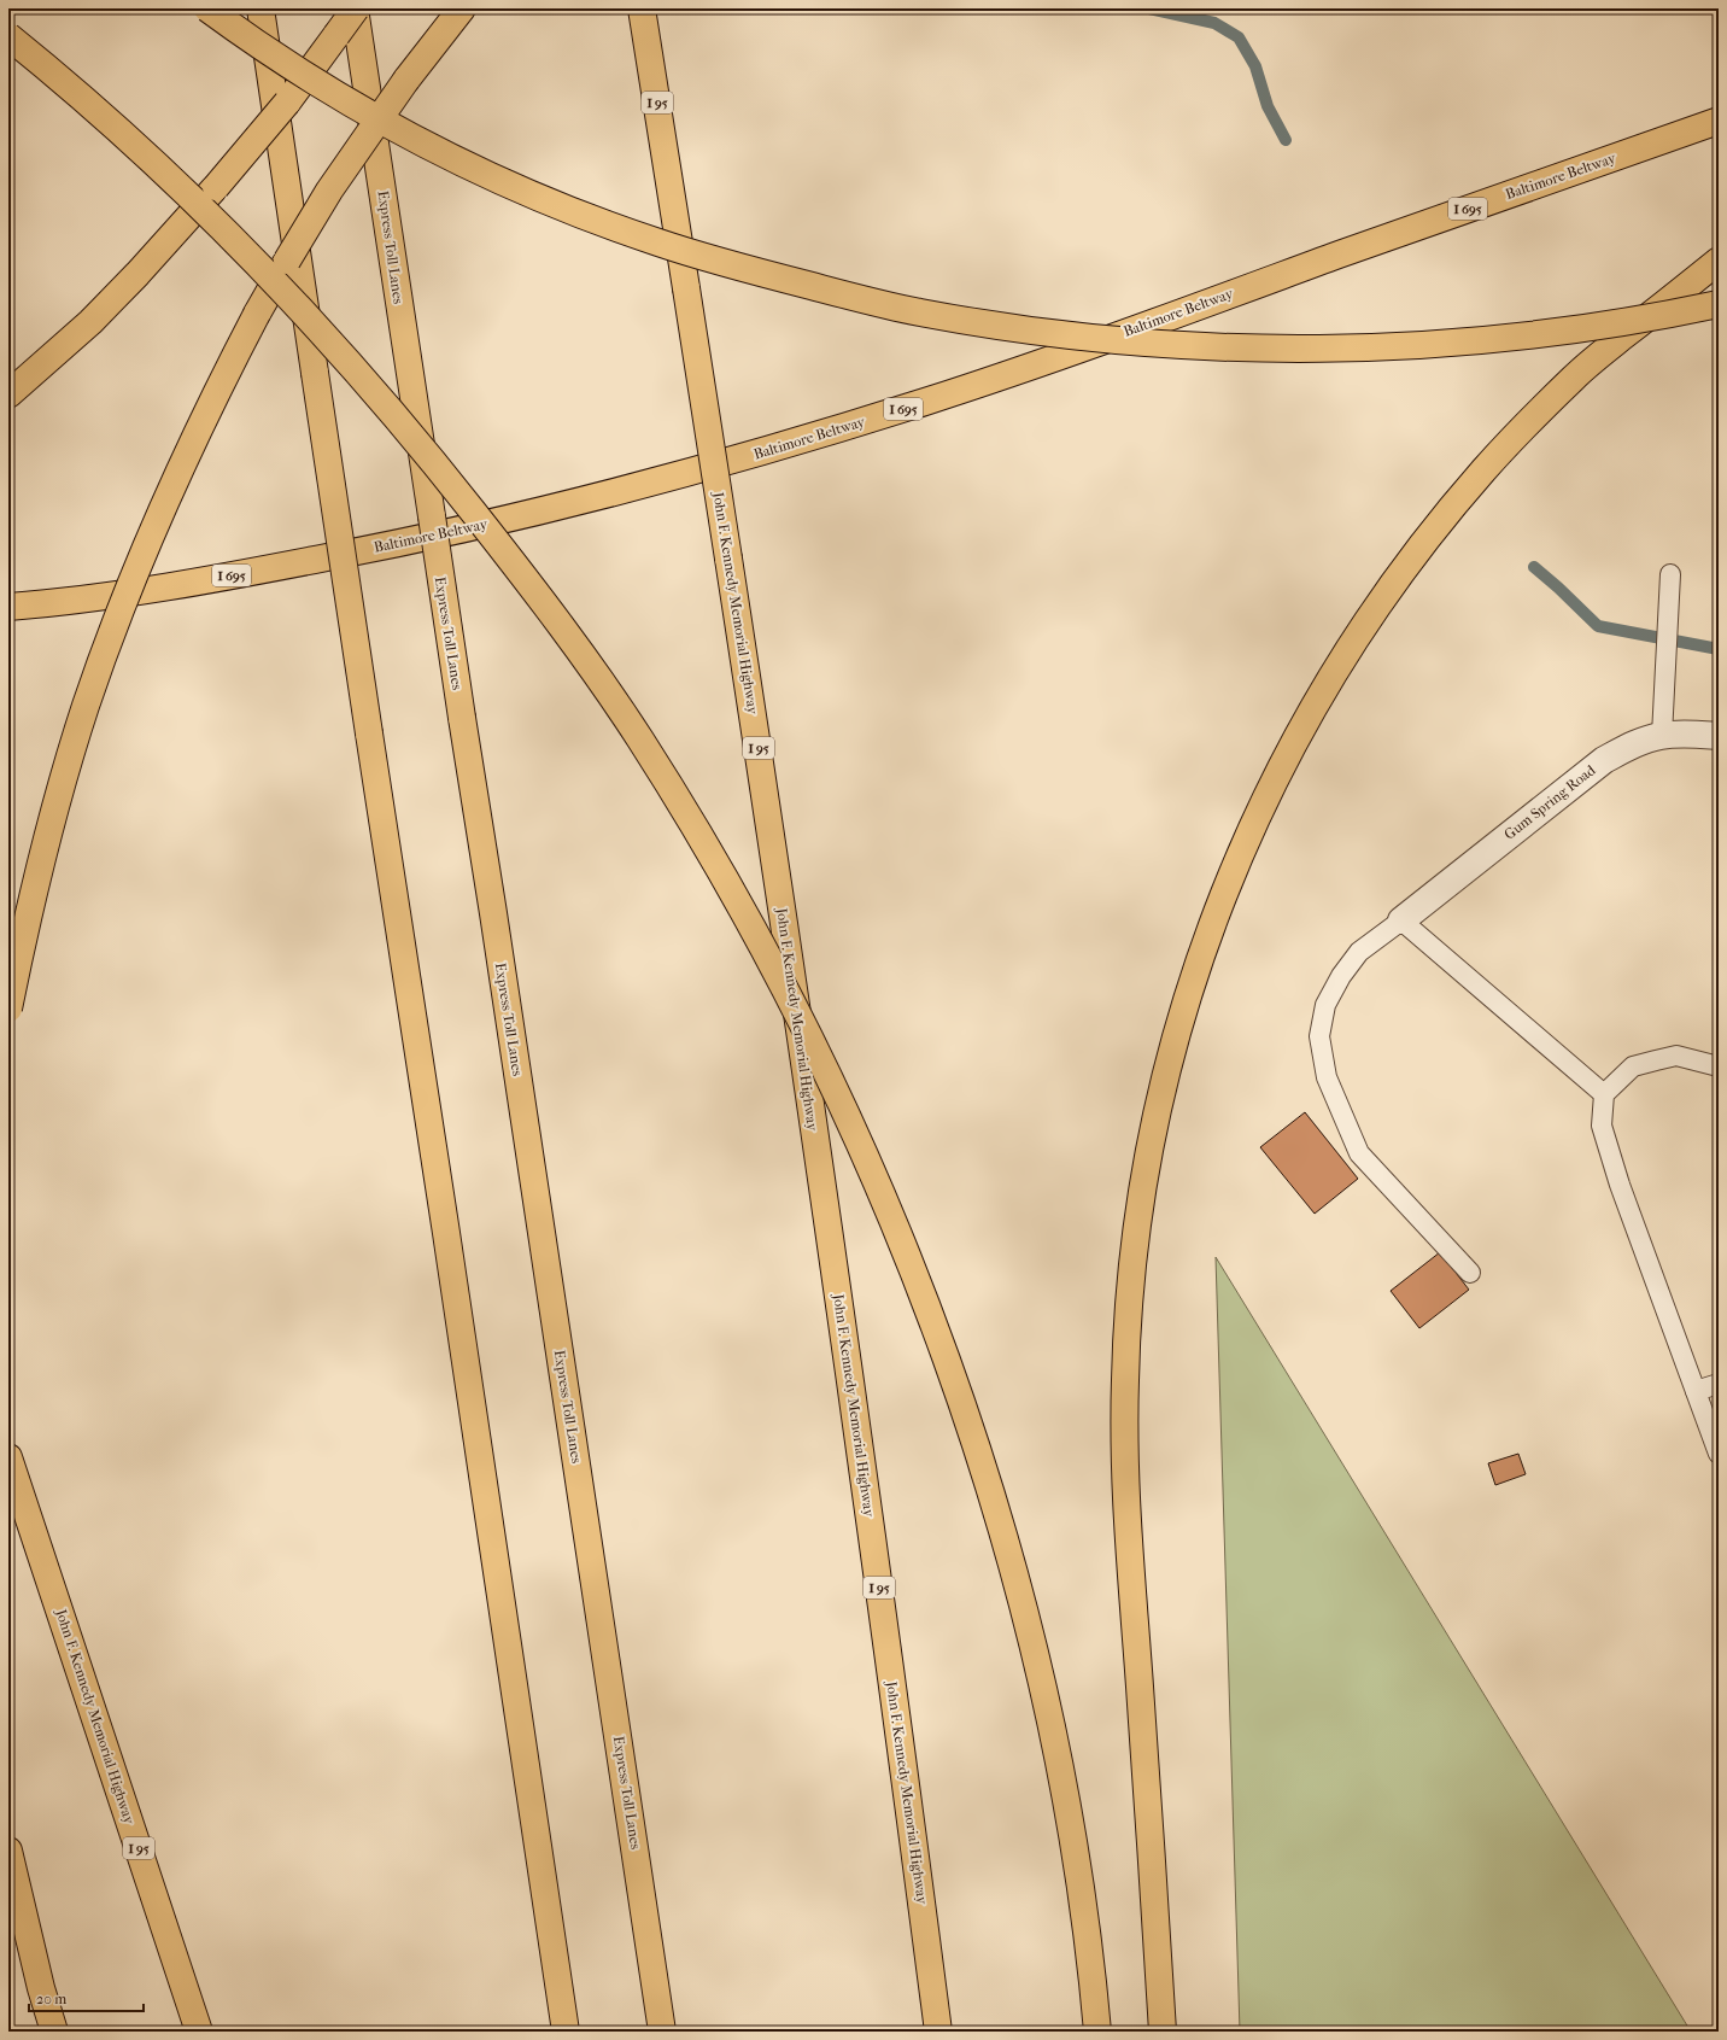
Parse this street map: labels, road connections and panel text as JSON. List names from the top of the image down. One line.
{"streets":{"highway":["I 95","Baltimore Beltway","I 695","Express Toll Lanes","John F. Kennedy Memorial Highway"],"street":["Gum Spring Road"]},"scale_bar":"20 m"}
